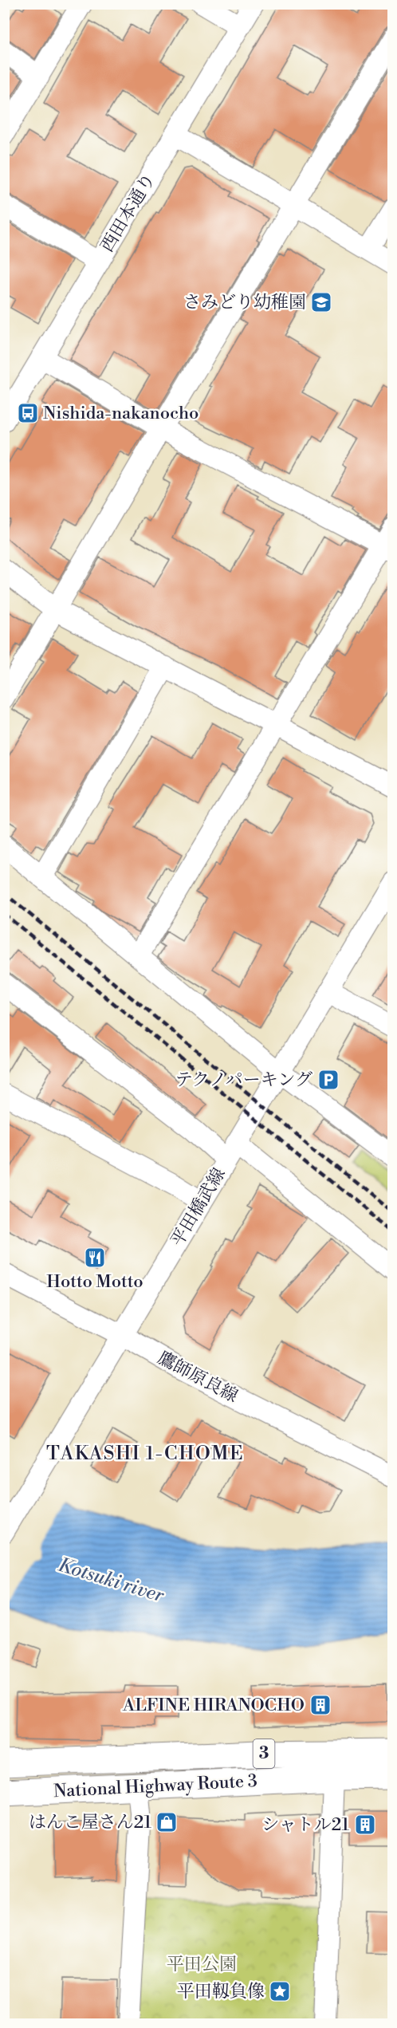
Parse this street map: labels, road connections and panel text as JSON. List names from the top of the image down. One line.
{"streets":{"highway":["3","National Highway Route 3"],"street":["西田本通り","平田橋武線","鷹師原良線"]},"crossings":[["平田橋武線","鷹師原良線"]],"districts":["TAKASHI 1-CHOME"],"water":["Kotsuki river"],"parks":["平田公園"],"places":{"school or university":["さみどり幼稚園"],"bus stop":["Nishida-nakanocho"],"parking":["テクノパーキング"],"restaurant":["Hotto Motto"],"building":["ALFINE HIRANOCHO","シャトル21"],"shop":["はんこ屋さん21"],"place":["平田靱負像"]}}
